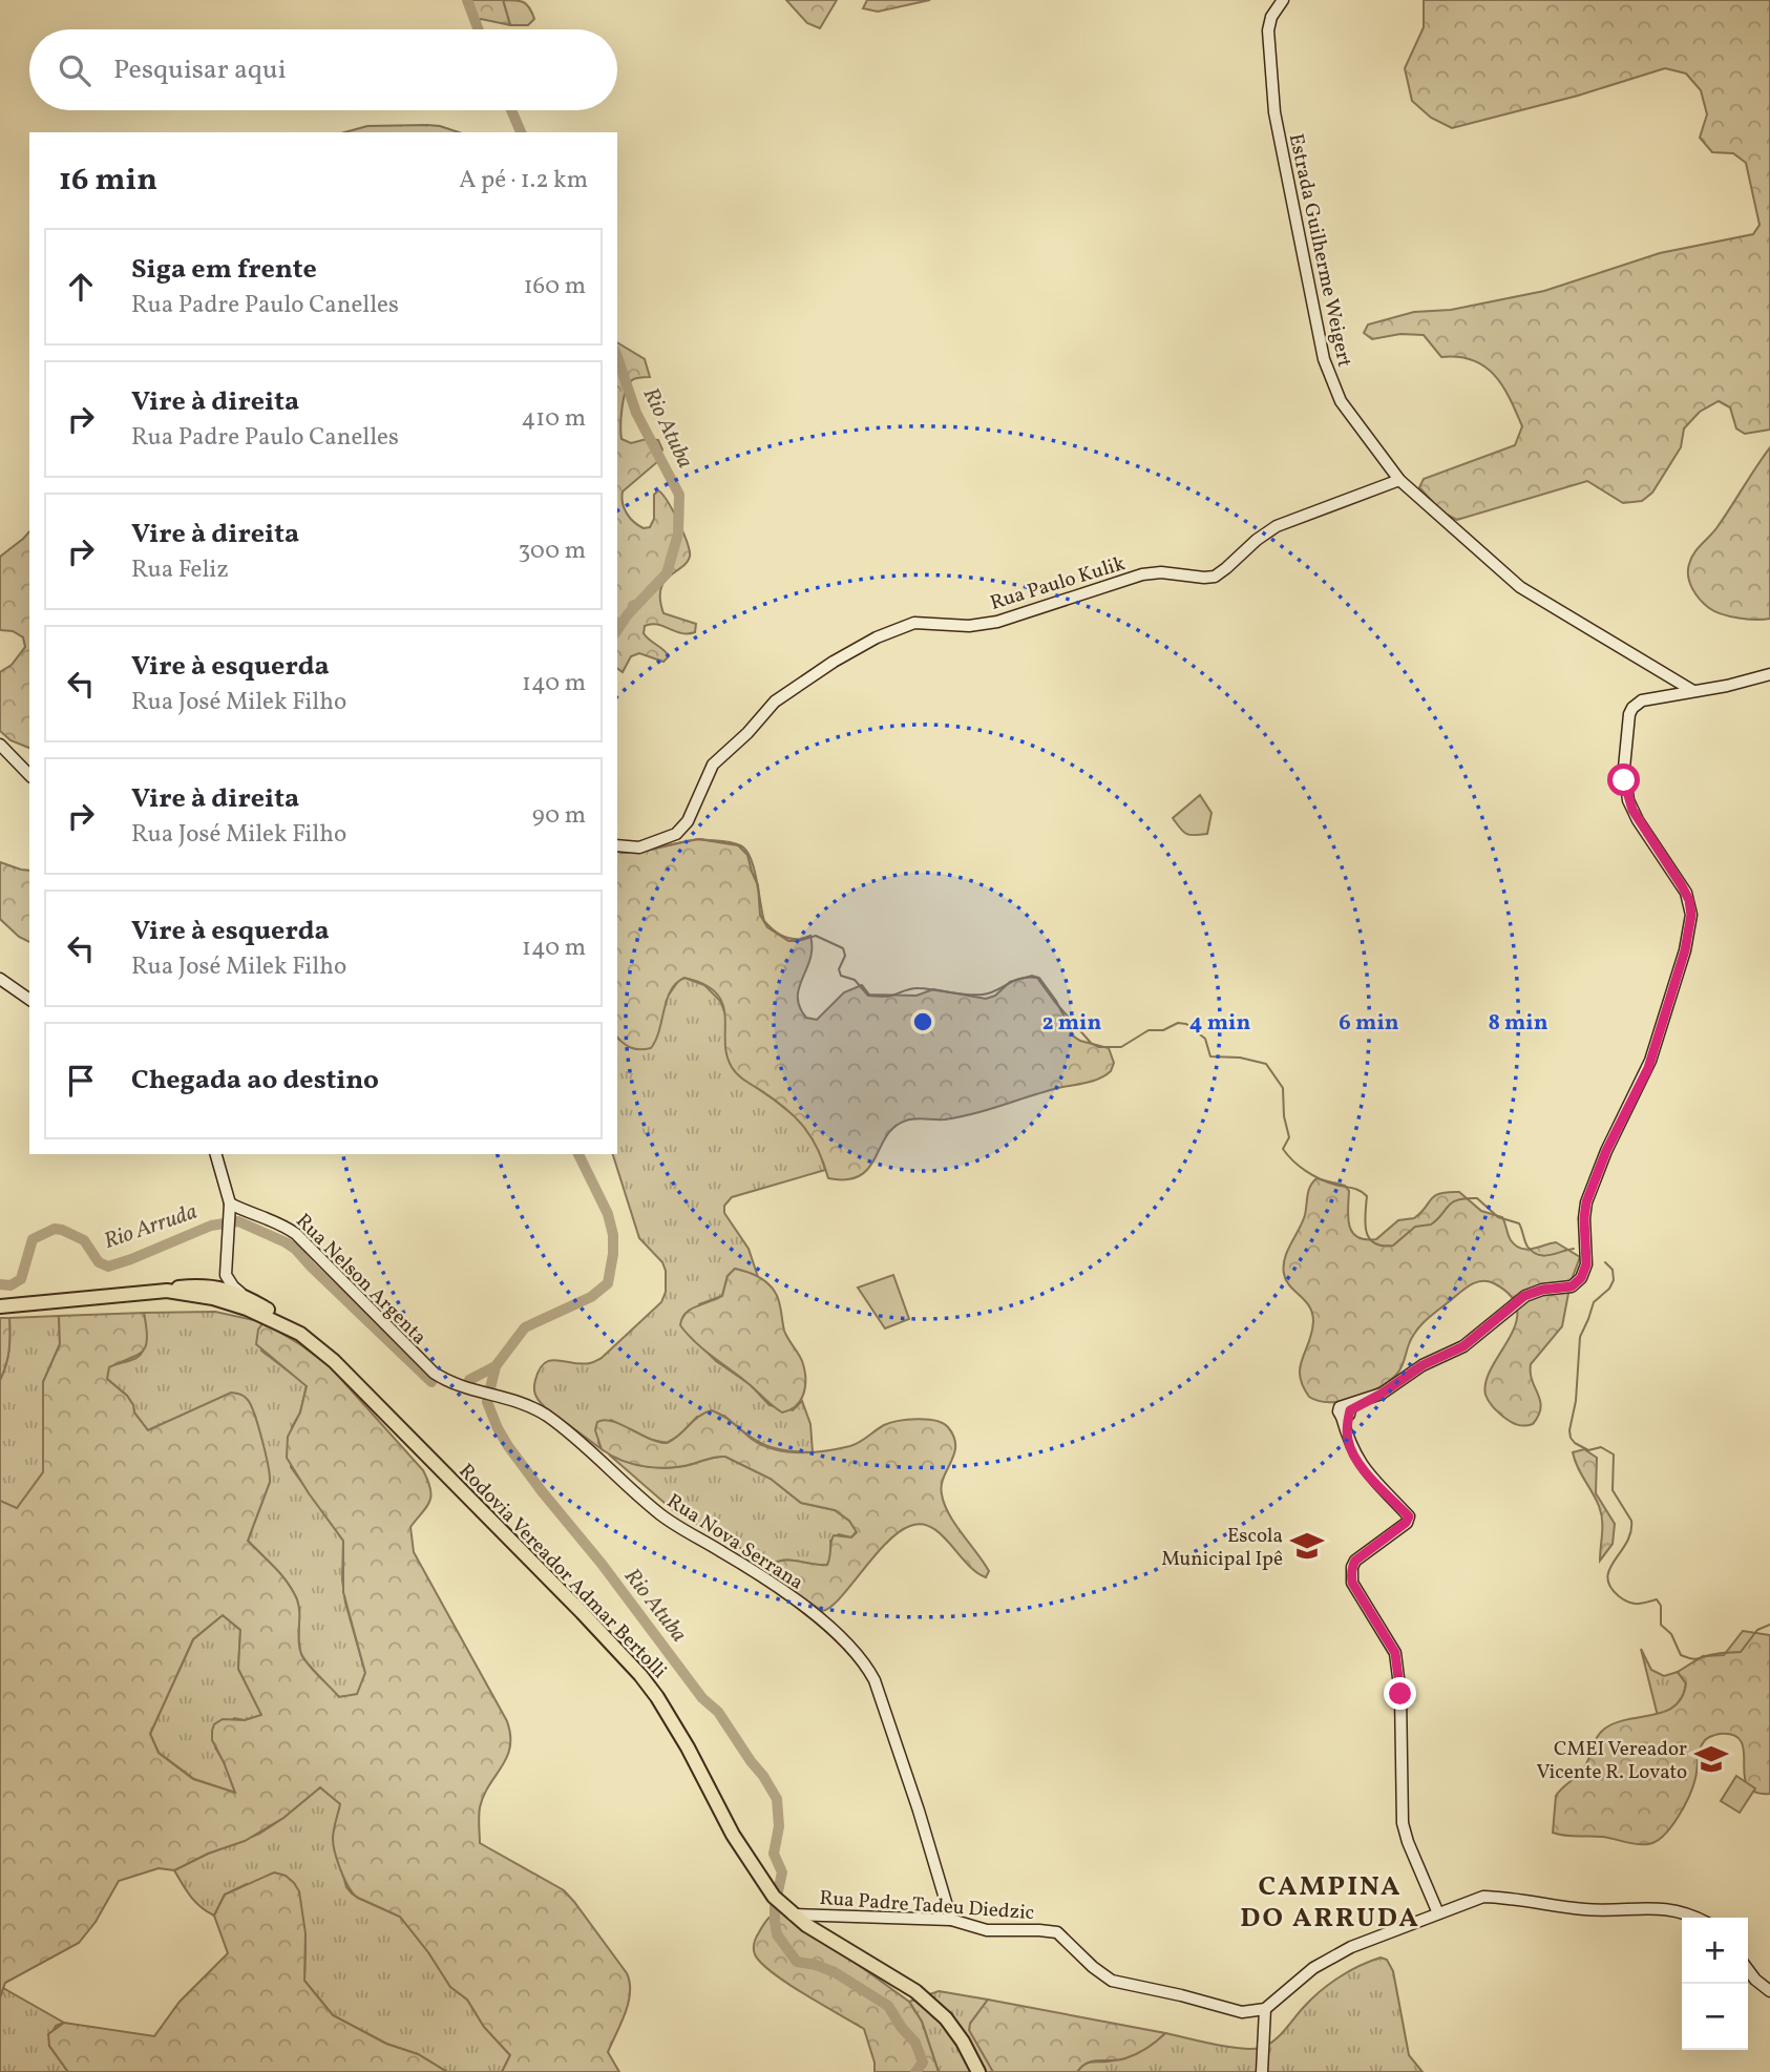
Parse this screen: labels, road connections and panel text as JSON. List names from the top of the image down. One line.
{"streets":{"highway":["Rodovia Vereador Admar Bertolli"],"street":["Estrada Guilherme Weigert","Rua Paulo Kulik","Rua Nelson Argenta","Rua Nova Serrana","Rua Padre Tadeu Diedzic"]},"crossings":[["Estrada Guilherme Weigert","Rua Paulo Kulik"],["Rua Nelson Argenta","Rua Nova Serrana"],["Rua Nova Serrana","Rua Padre Tadeu Diedzic"],["Rodovia Vereador Admar Bertolli","Rua Padre Tadeu Diedzic"]],"districts":["CAMPINA DO ARRUDA"],"water":["Rio Atuba","Rio Arruda"],"places":{"school or university":["Escola Municipal Ipê","CMEI Vereador Vicente R. Lovato"]},"page":{"search":"Pesquisar aqui","heading":["16 min","A pé · 1.2 km"],"list":[["Siga em frente","Rua Padre Paulo Canelles","160 m"],["Vire à direita","Rua Padre Paulo Canelles","410 m"],["Vire à direita","Rua Feliz","300 m"],["Vire à esquerda","Rua José Milek Filho","140 m"],["Vire à direita","Rua José Milek Filho","90 m"],["Vire à esquerda","Rua José Milek Filho","140 m"],"Chegada ao destino"],"map_buttons":["+","−"]},"rings":["2 min","4 min","6 min","8 min"]}
